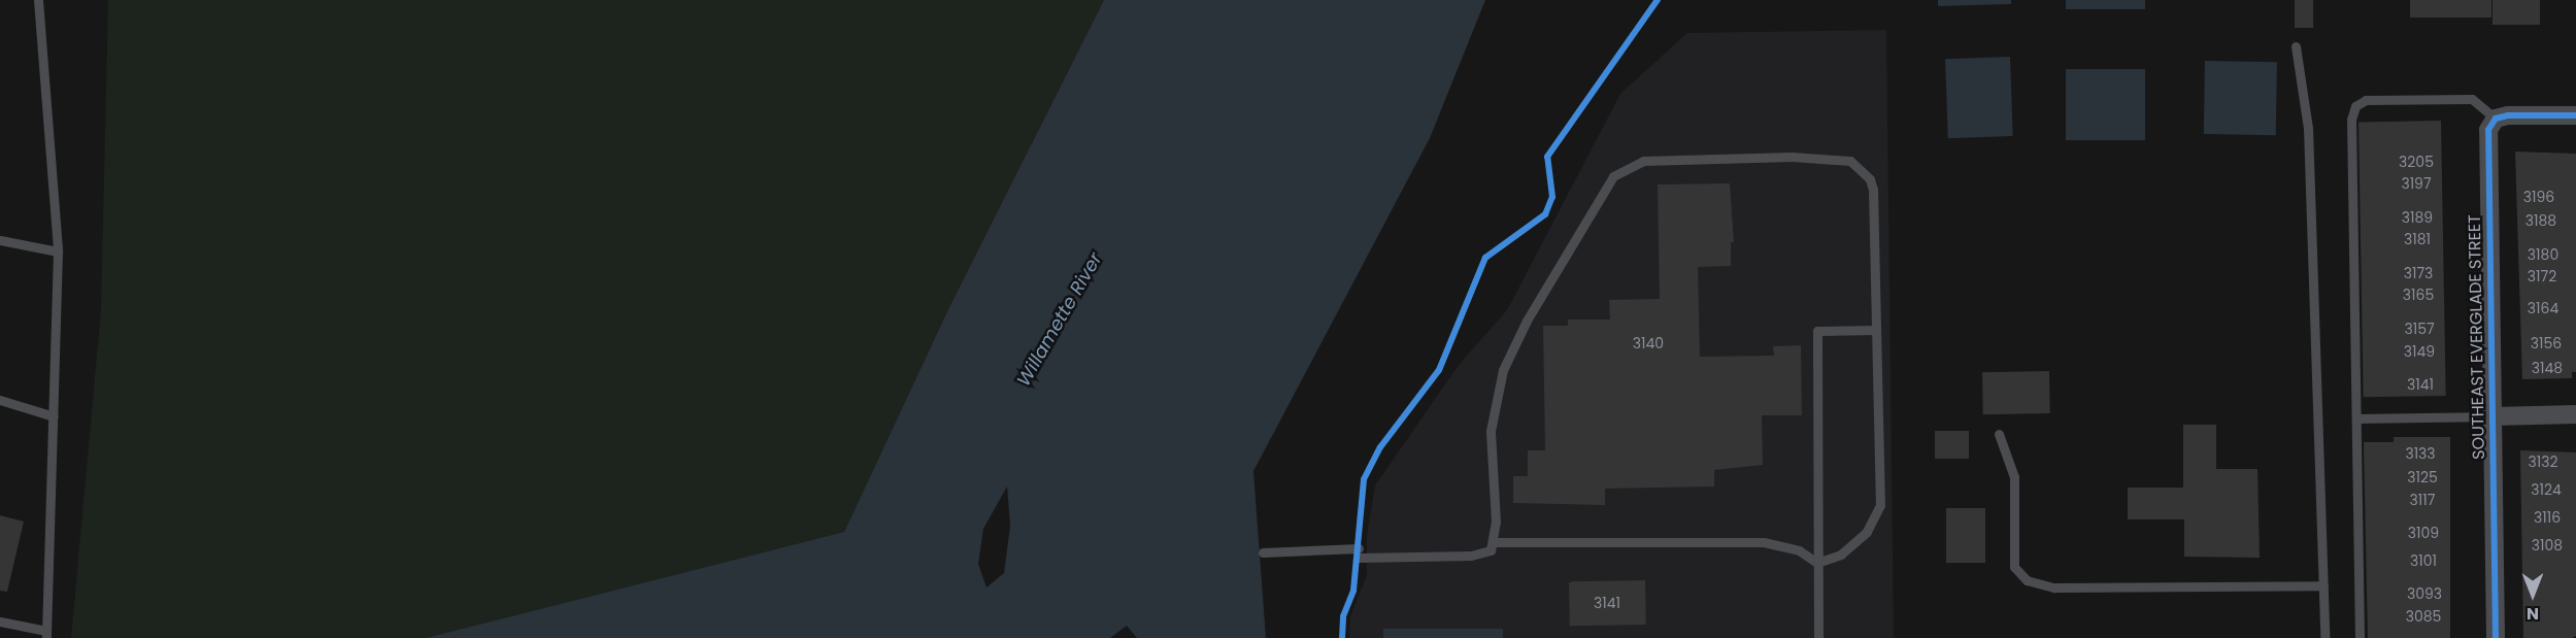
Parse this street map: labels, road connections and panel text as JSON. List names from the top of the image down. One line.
{"streets":{"street":["SOUTHEAST EVERGLADE STREET"]},"water":["Willamette River"],"house_numbers":["3205","3197","3196","3189","3188","3181","3180","3173","3172","3165","3164","3157","3140","3156","3149","3148","3141","3133","3132","3125","3124","3117","3116","3109","3108","3101","3093","3141","3085"],"north":"bottom"}
